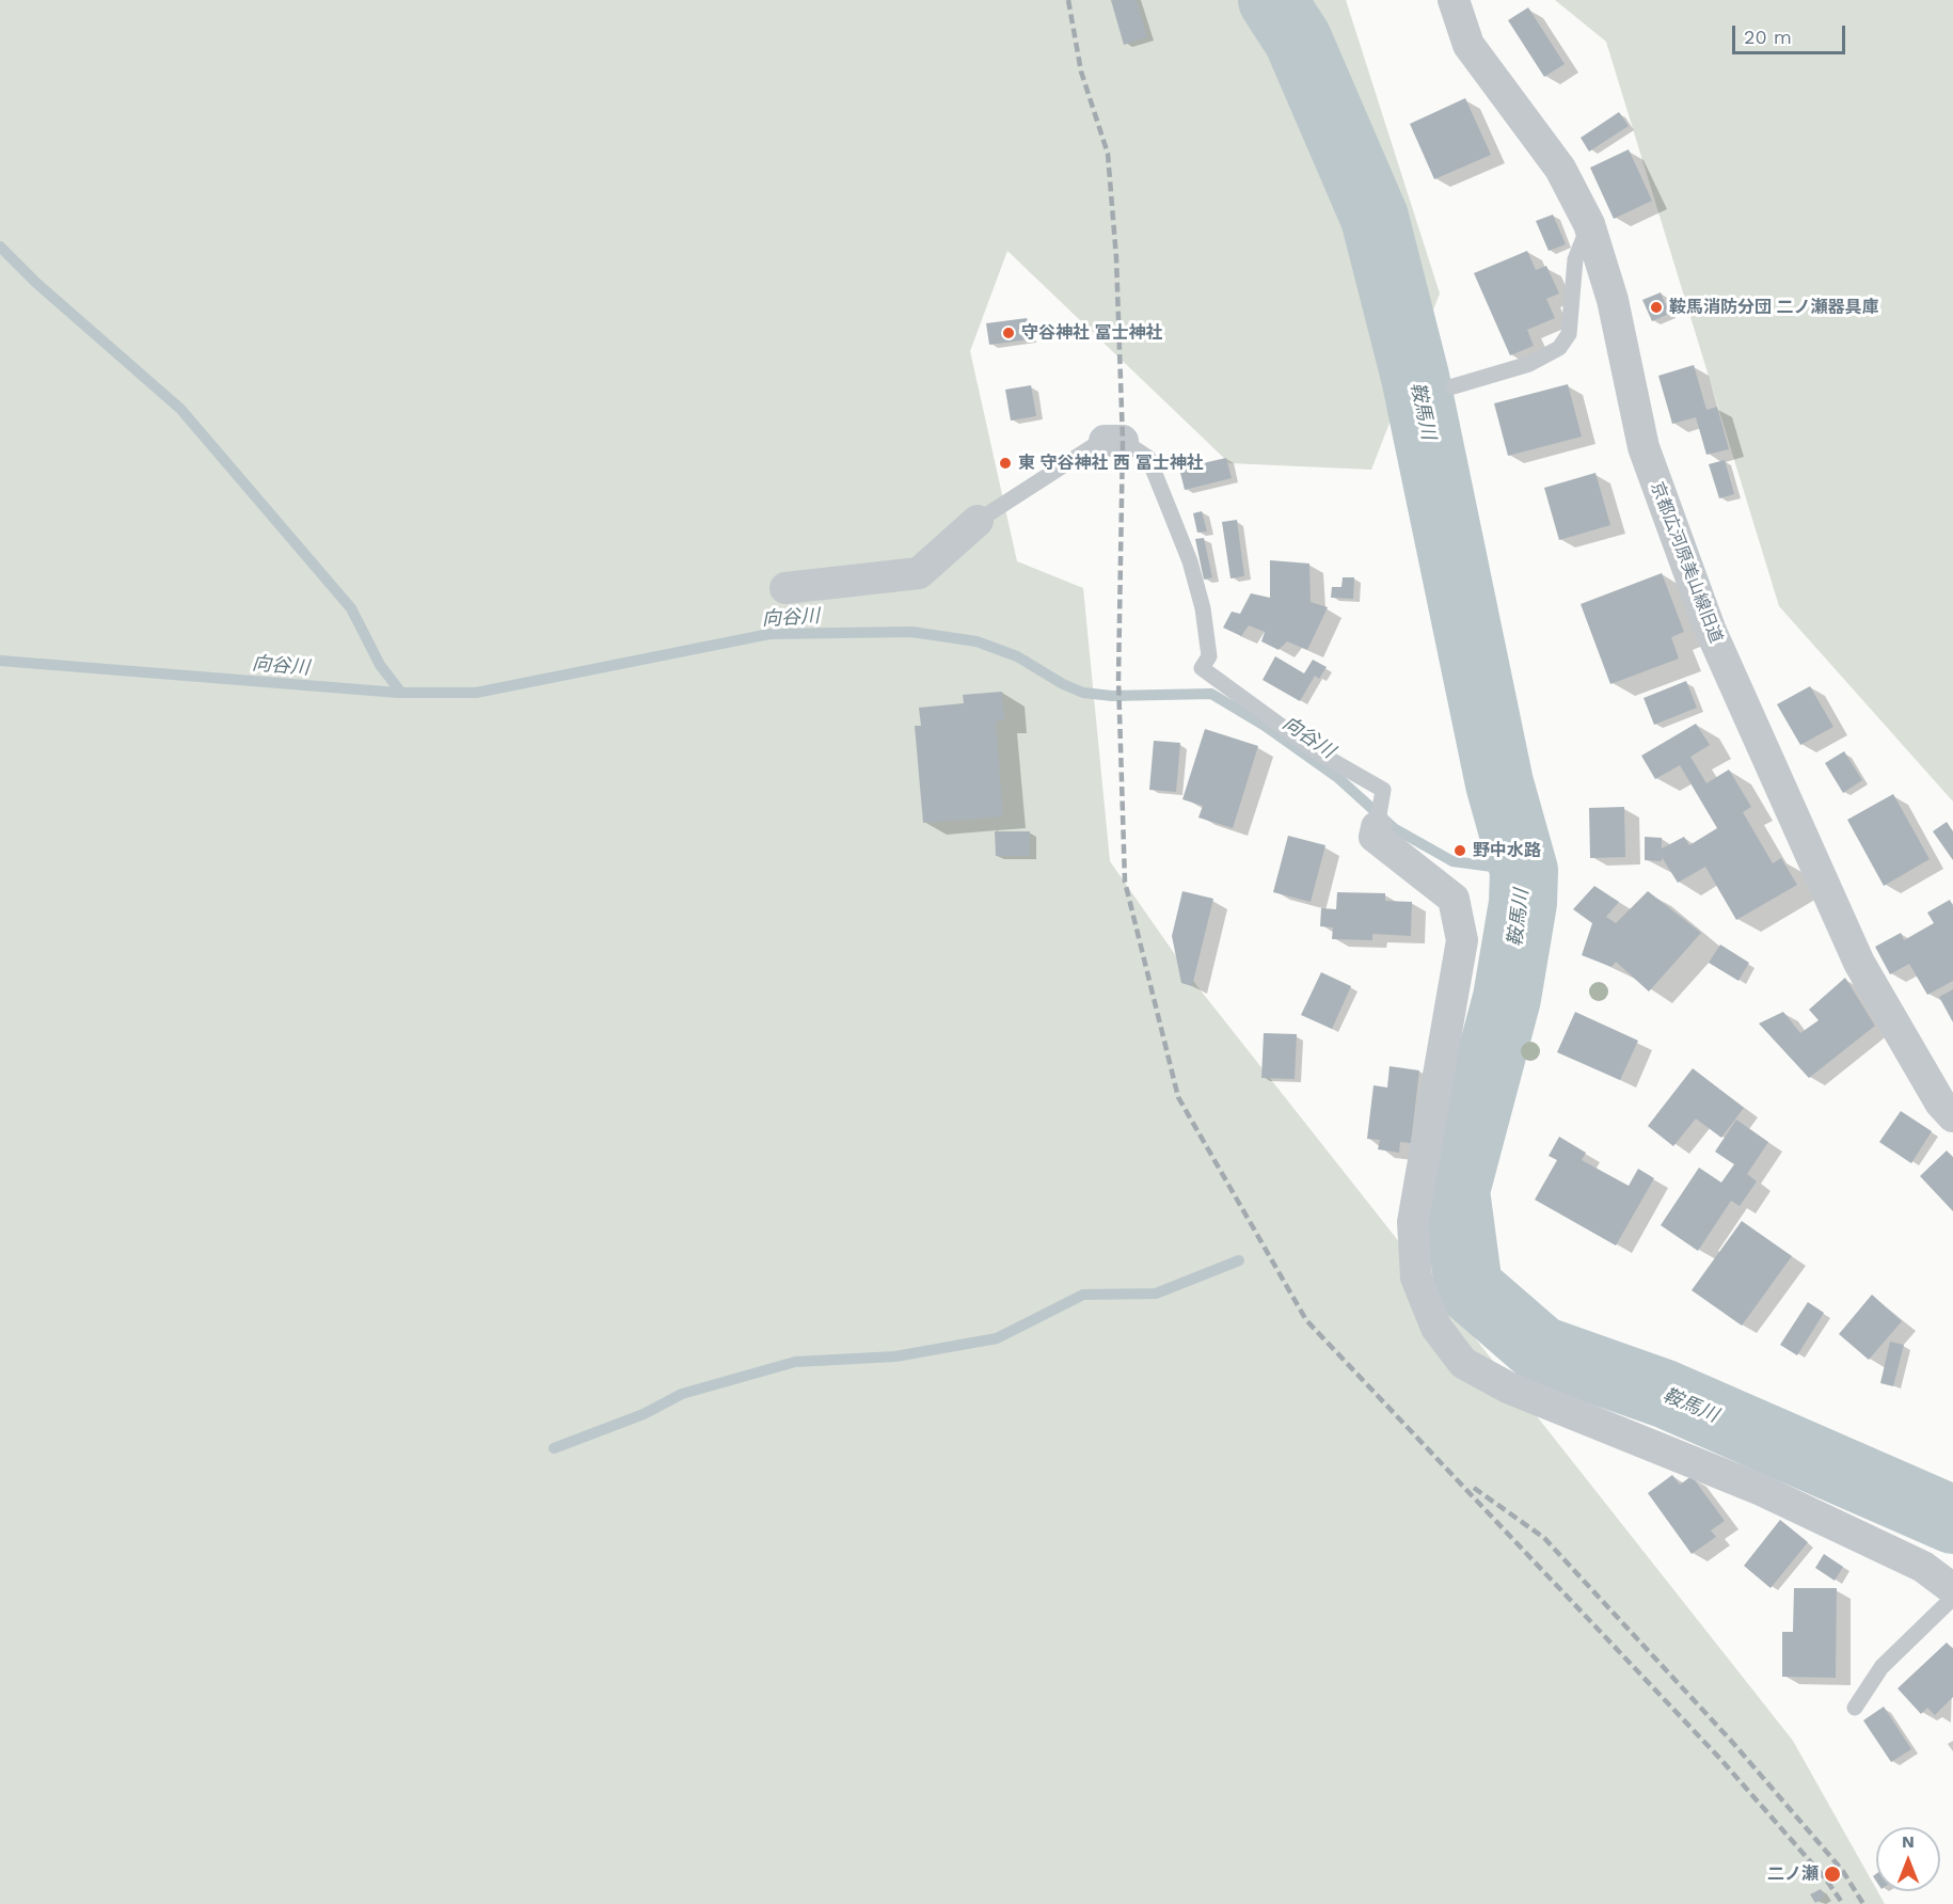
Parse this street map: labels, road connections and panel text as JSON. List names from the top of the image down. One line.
{"streets":{"street":["京都広河原美山線旧道"]},"water":["鞍馬川","向谷川"],"places":["鞍馬消防分団 二ノ瀬器具庫","守谷神社 冨士神社","東 守谷神社 西 冨士神社","野中水路","二ノ瀬"],"scale_bar":"20 m","north":"top"}
